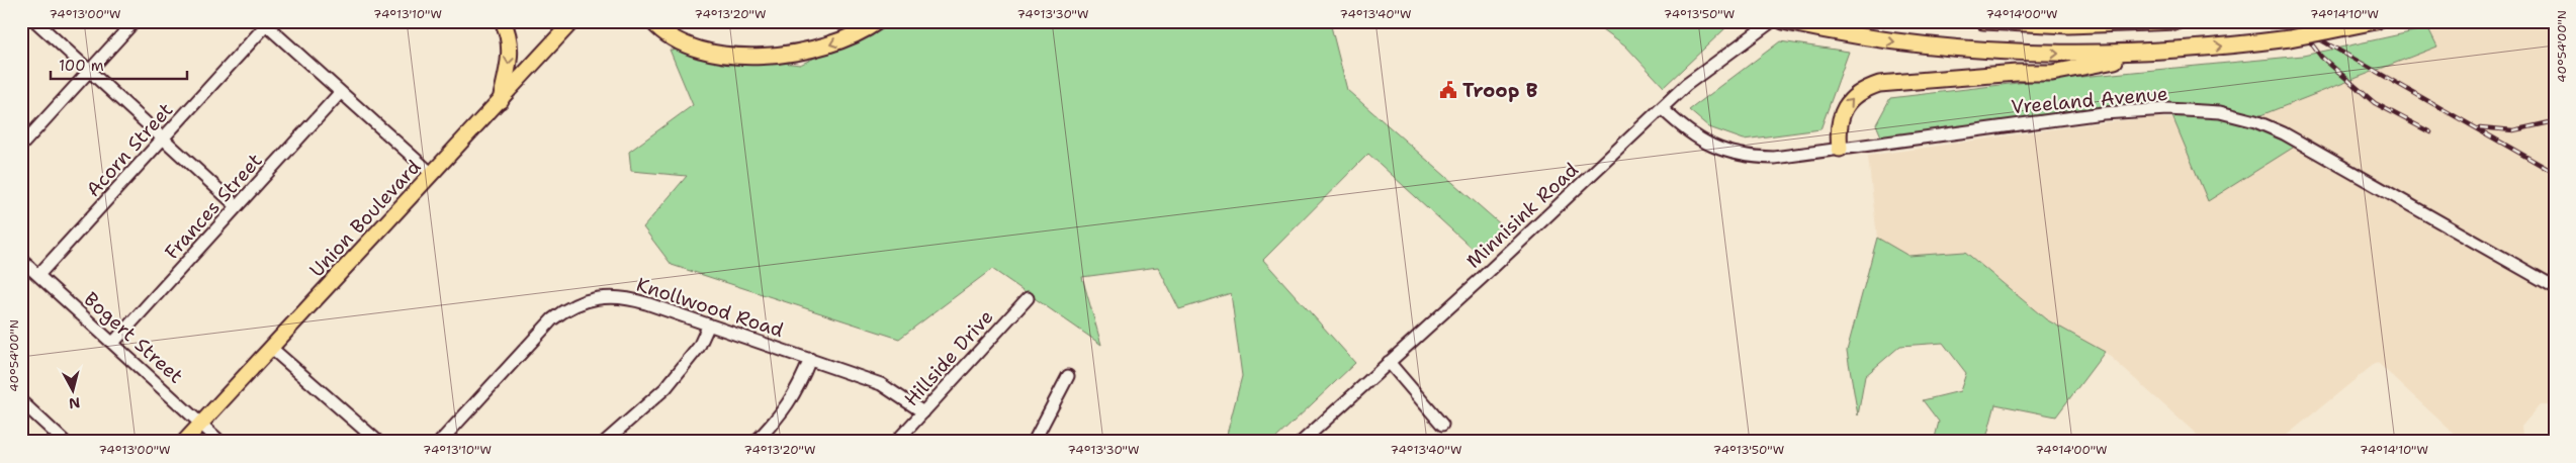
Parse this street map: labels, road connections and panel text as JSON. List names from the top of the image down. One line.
{"streets":{"main road":["Union Boulevard"],"street":["Vreeland Avenue","Acorn Street","Frances Street","Minnisink Road","Knollwood Road","Bogert Street","Hillside Drive"]},"crossings":[["Vreeland Avenue","Minnisink Road"],["Acorn Street","Bogert Street"],["Frances Street","Bogert Street"],["Union Boulevard","Bogert Street"],["Knollwood Road","Hillside Drive"]],"places":{"public building":["Troop B"]},"scale_bar":"100 m","north":"bottom","coordinates":["74°13'00\"W","74°13'10\"W","74°13'20\"W","74°13'30\"W","74°13'40\"W","74°13'50\"W","74°14'00\"W","74°14'10\"W","40°54'00\"N"]}
